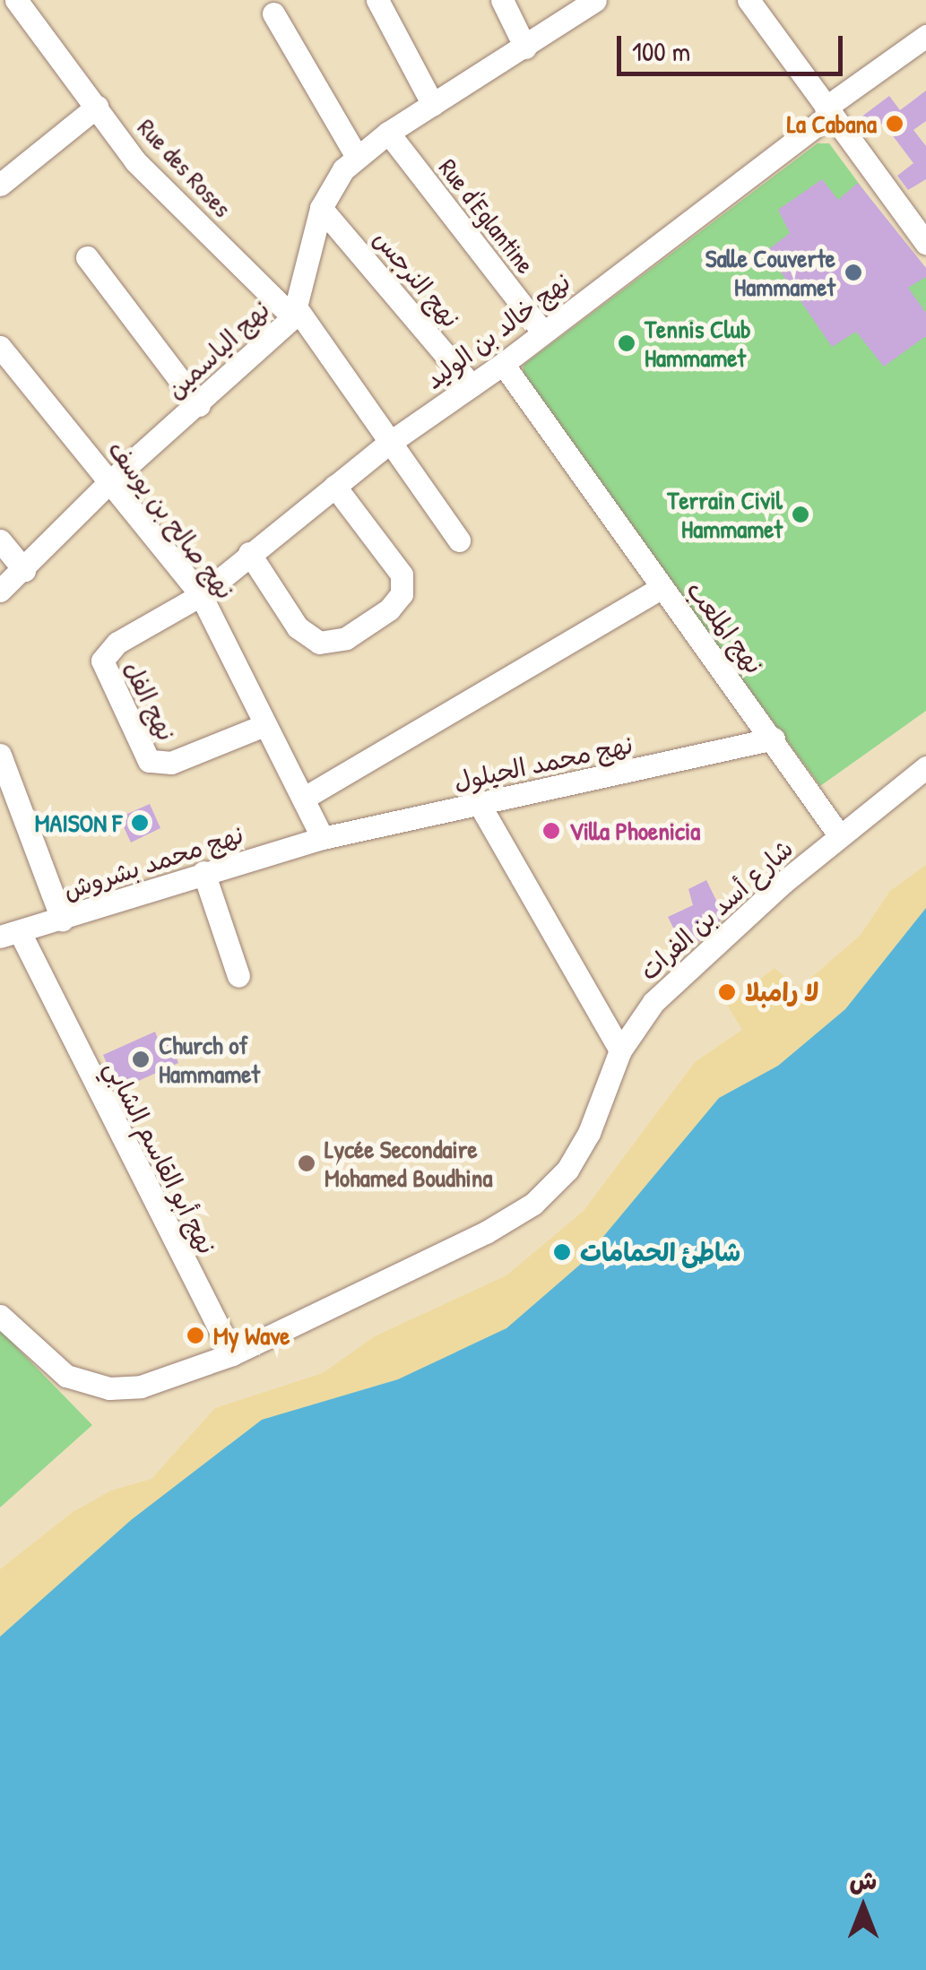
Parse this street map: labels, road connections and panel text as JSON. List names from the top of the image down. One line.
{"streets":{"street":["Rue des Roses","Rue d'Eglantine","نهج النرجس","نهج خالد بن الوليد","نهج الياسمين","نهج صالح بن يوسف","نهج الملعب","نهج الفل","نهج محمد الحيلول","نهج محمد بشروش","شارع أسد بن الفرات","نهج أبو القاسم الشابي"]},"crossings":[["Rue des Roses","نهج خالد بن الوليد"],["Rue des Roses","نهج الياسمين"],["Rue d'Eglantine","نهج خالد بن الوليد"],["Rue d'Eglantine","نهج الياسمين"],["نهج النرجس","نهج خالد بن الوليد"],["نهج النرجس","نهج الياسمين"],["نهج خالد بن الوليد","نهج صالح بن يوسف"],["نهج خالد بن الوليد","نهج الملعب"],["نهج خالد بن الوليد","نهج الفل"],["نهج الياسمين","نهج صالح بن يوسف"],["نهج صالح بن يوسف","نهج الفل"],["نهج صالح بن يوسف","نهج محمد الحيلول"],["نهج صالح بن يوسف","نهج محمد بشروش"],["نهج الملعب","نهج محمد الحيلول"],["نهج الملعب","شارع أسد بن الفرات"],["نهج محمد الحيلول","نهج محمد بشروش"],["نهج محمد بشروش","نهج أبو القاسم الشابي"],["شارع أسد بن الفرات","نهج أبو القاسم الشابي"]],"places":["La Cabana","Salle Couverte Hammamet","Tennis Club Hammamet","Terrain Civil Hammamet","MAISON F","Villa Phoenicia","لا رامبلا","Church of Hammamet","Lycée Secondaire Mohamed Boudhina","شاطئ الحمامات","My Wave"],"scale_bar":"100 m","north":"top"}
